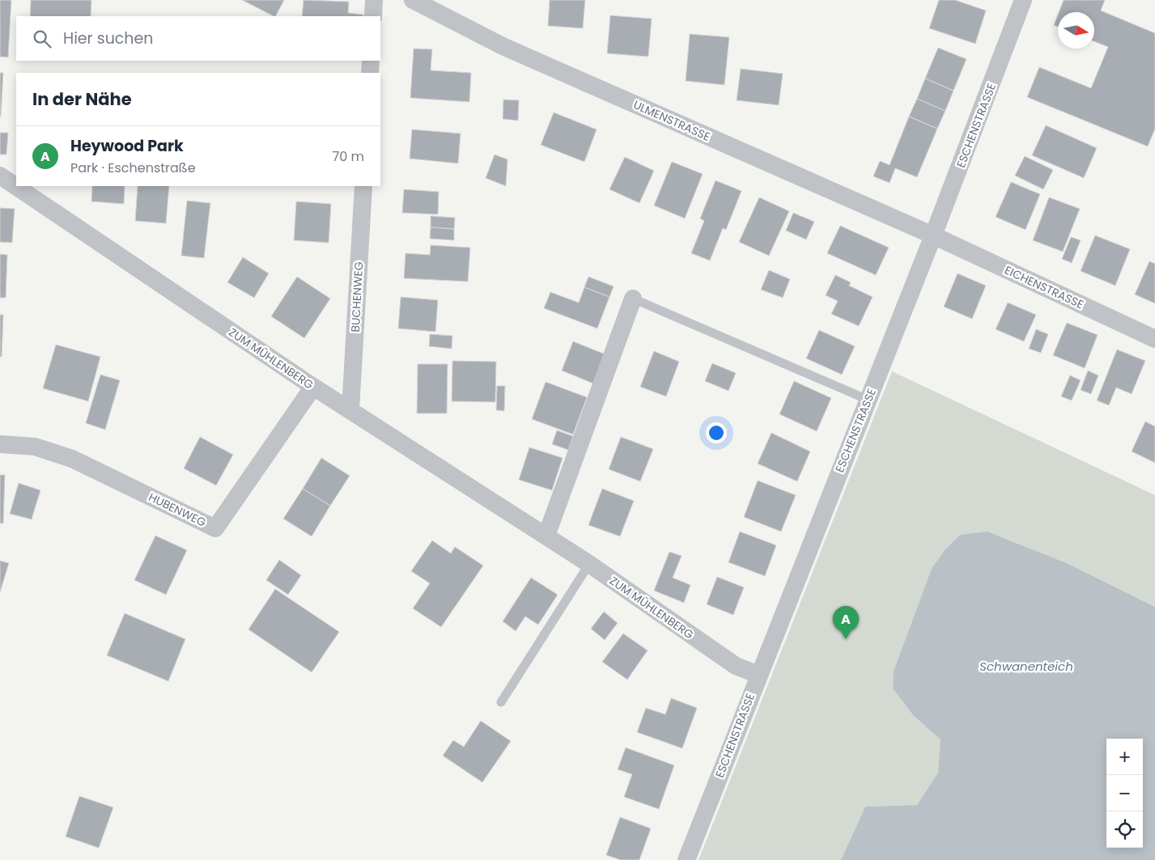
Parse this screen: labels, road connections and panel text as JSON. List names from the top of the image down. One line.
{"streets":{"street":["ULMENSTRASSE","ESCHENSTRASSE","EICHENSTRASSE","BUCHENWEG","ZUM MÜHLENBERG","HUBENWEG"]},"crossings":[["ULMENSTRASSE","ESCHENSTRASSE"],["ULMENSTRASSE","EICHENSTRASSE"],["ESCHENSTRASSE","EICHENSTRASSE"],["ESCHENSTRASSE","ZUM MÜHLENBERG"],["BUCHENWEG","ZUM MÜHLENBERG"],["ZUM MÜHLENBERG","HUBENWEG"]],"water":["Schwanenteich"],"north":"right","page":{"search":"Hier suchen","heading":"In der Nähe","list":[{"mark":"A","name":"Heywood Park","note":"Park · Eschenstraße","value":"70 m"}],"pins":"A","map_buttons":["+","−"]}}
